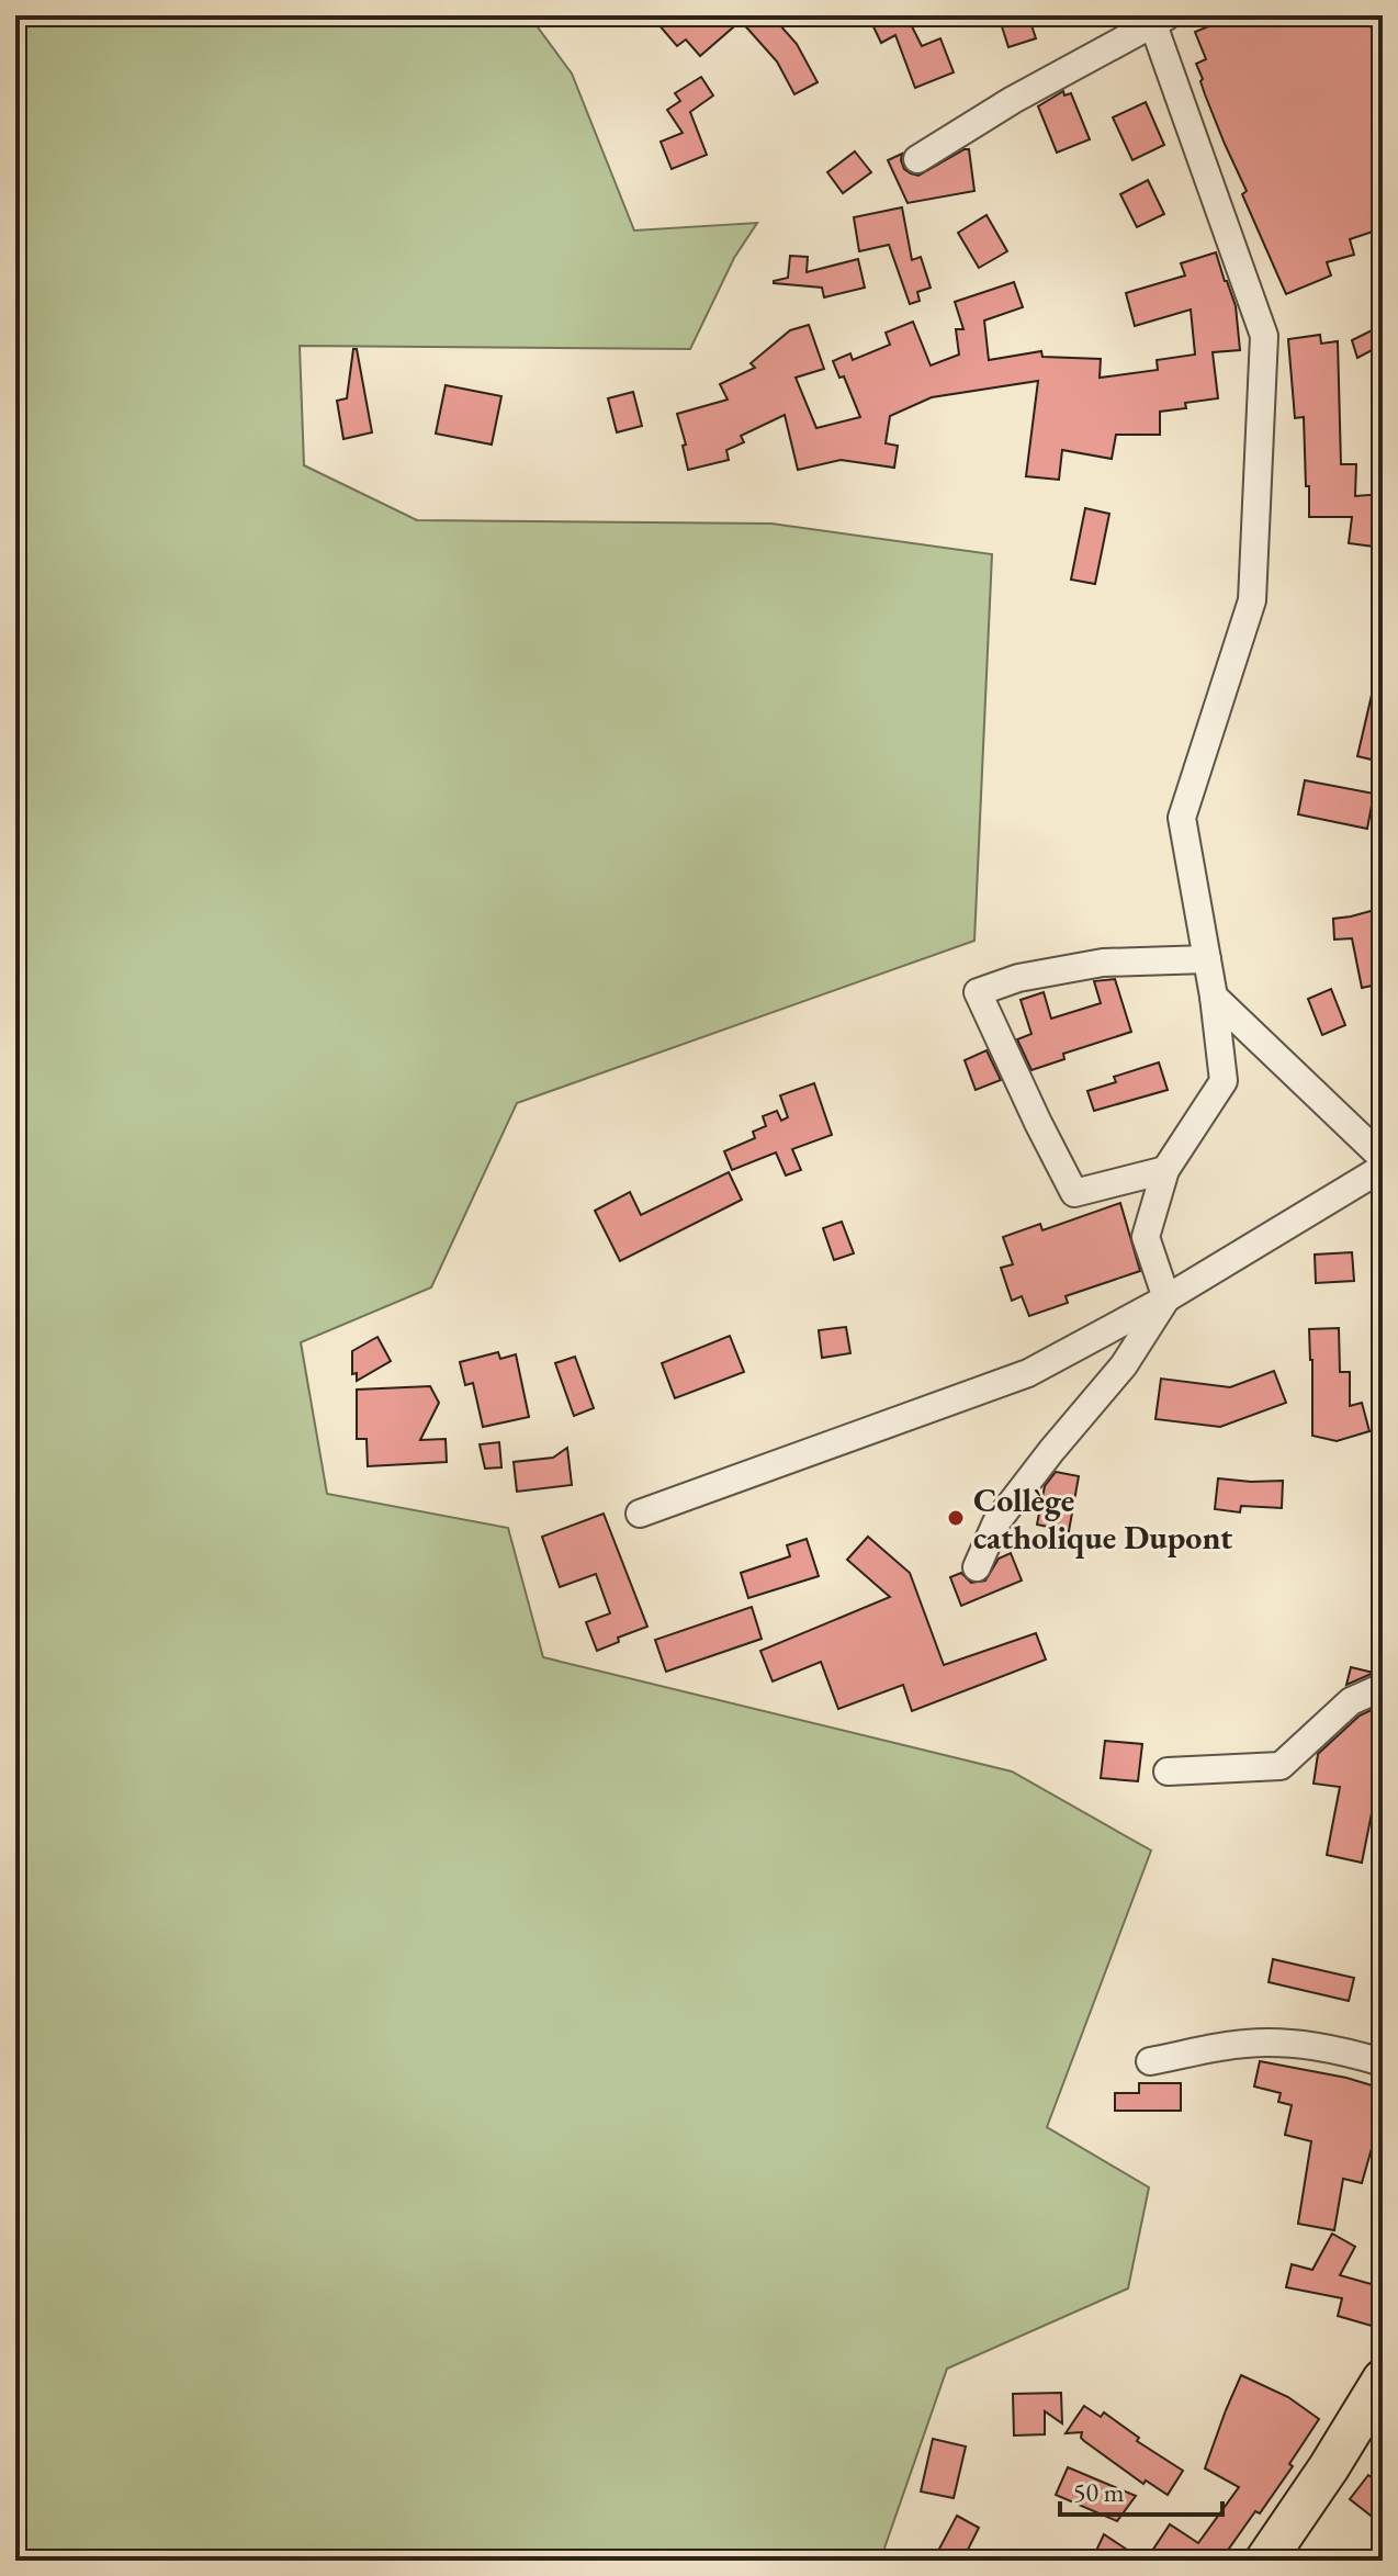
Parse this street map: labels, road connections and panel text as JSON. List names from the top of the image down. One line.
{"places":["Collège catholique Dupont"],"scale_bar":"50 m"}
